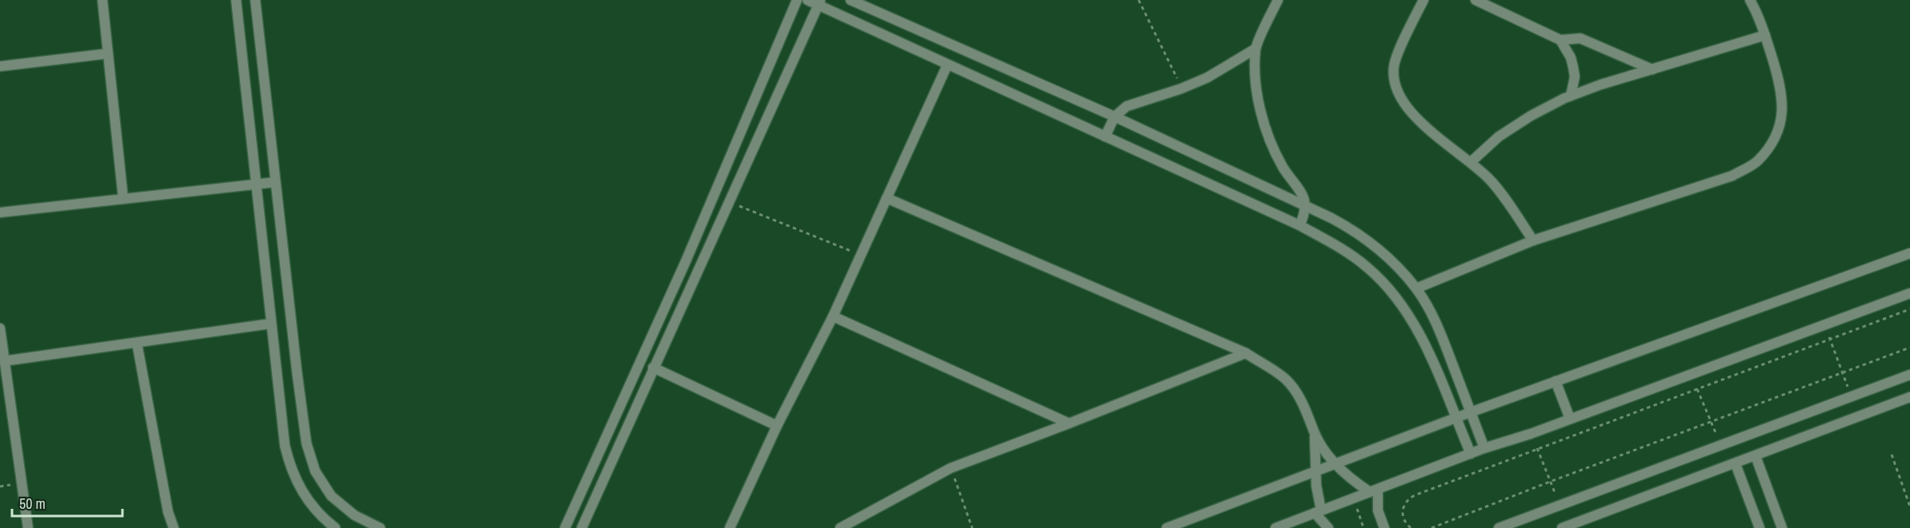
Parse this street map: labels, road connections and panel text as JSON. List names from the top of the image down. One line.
{"scale_bar":"50 m"}
